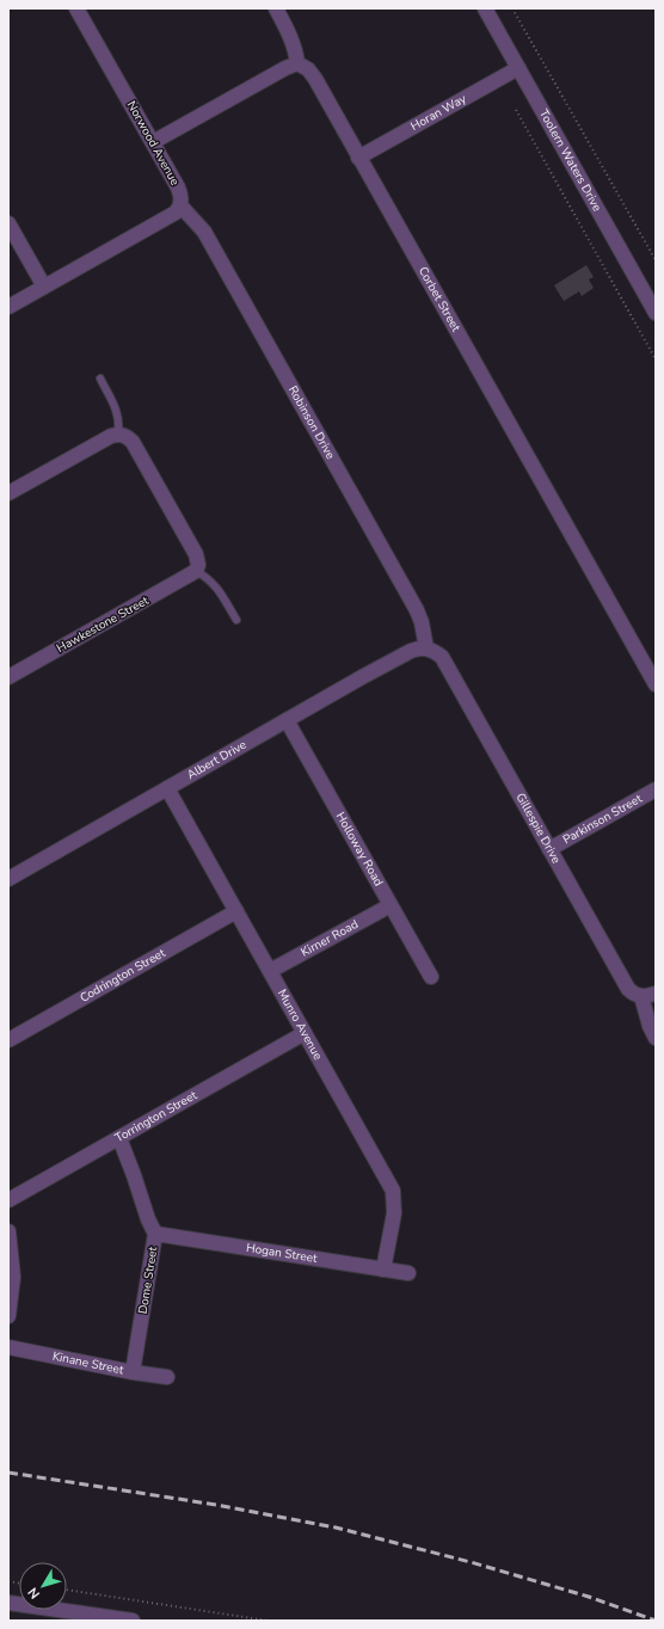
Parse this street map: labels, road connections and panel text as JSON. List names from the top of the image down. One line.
{"streets":{"street":["Horan Way","Norwood Avenue","Toolern Waters Drive","Corbet Street","Robinson Drive","Hawkestone Street","Albert Drive","Parkinson Street","Gillespie Drive","Holloway Road","Kirner Road","Codrington Street","Munro Avenue","Torrington Street","Hogan Street","Dome Street","Kinane Street"]},"crossings":[["Horan Way","Toolern Waters Drive"],["Horan Way","Corbet Street"],["Norwood Avenue","Robinson Drive"],["Robinson Drive","Albert Drive"],["Robinson Drive","Gillespie Drive"],["Albert Drive","Gillespie Drive"],["Albert Drive","Holloway Road"],["Albert Drive","Munro Avenue"],["Parkinson Street","Gillespie Drive"],["Holloway Road","Kirner Road"],["Kirner Road","Munro Avenue"],["Codrington Street","Munro Avenue"],["Munro Avenue","Torrington Street"],["Munro Avenue","Hogan Street"],["Torrington Street","Dome Street"],["Hogan Street","Dome Street"],["Dome Street","Kinane Street"]],"north":"bottom left"}
